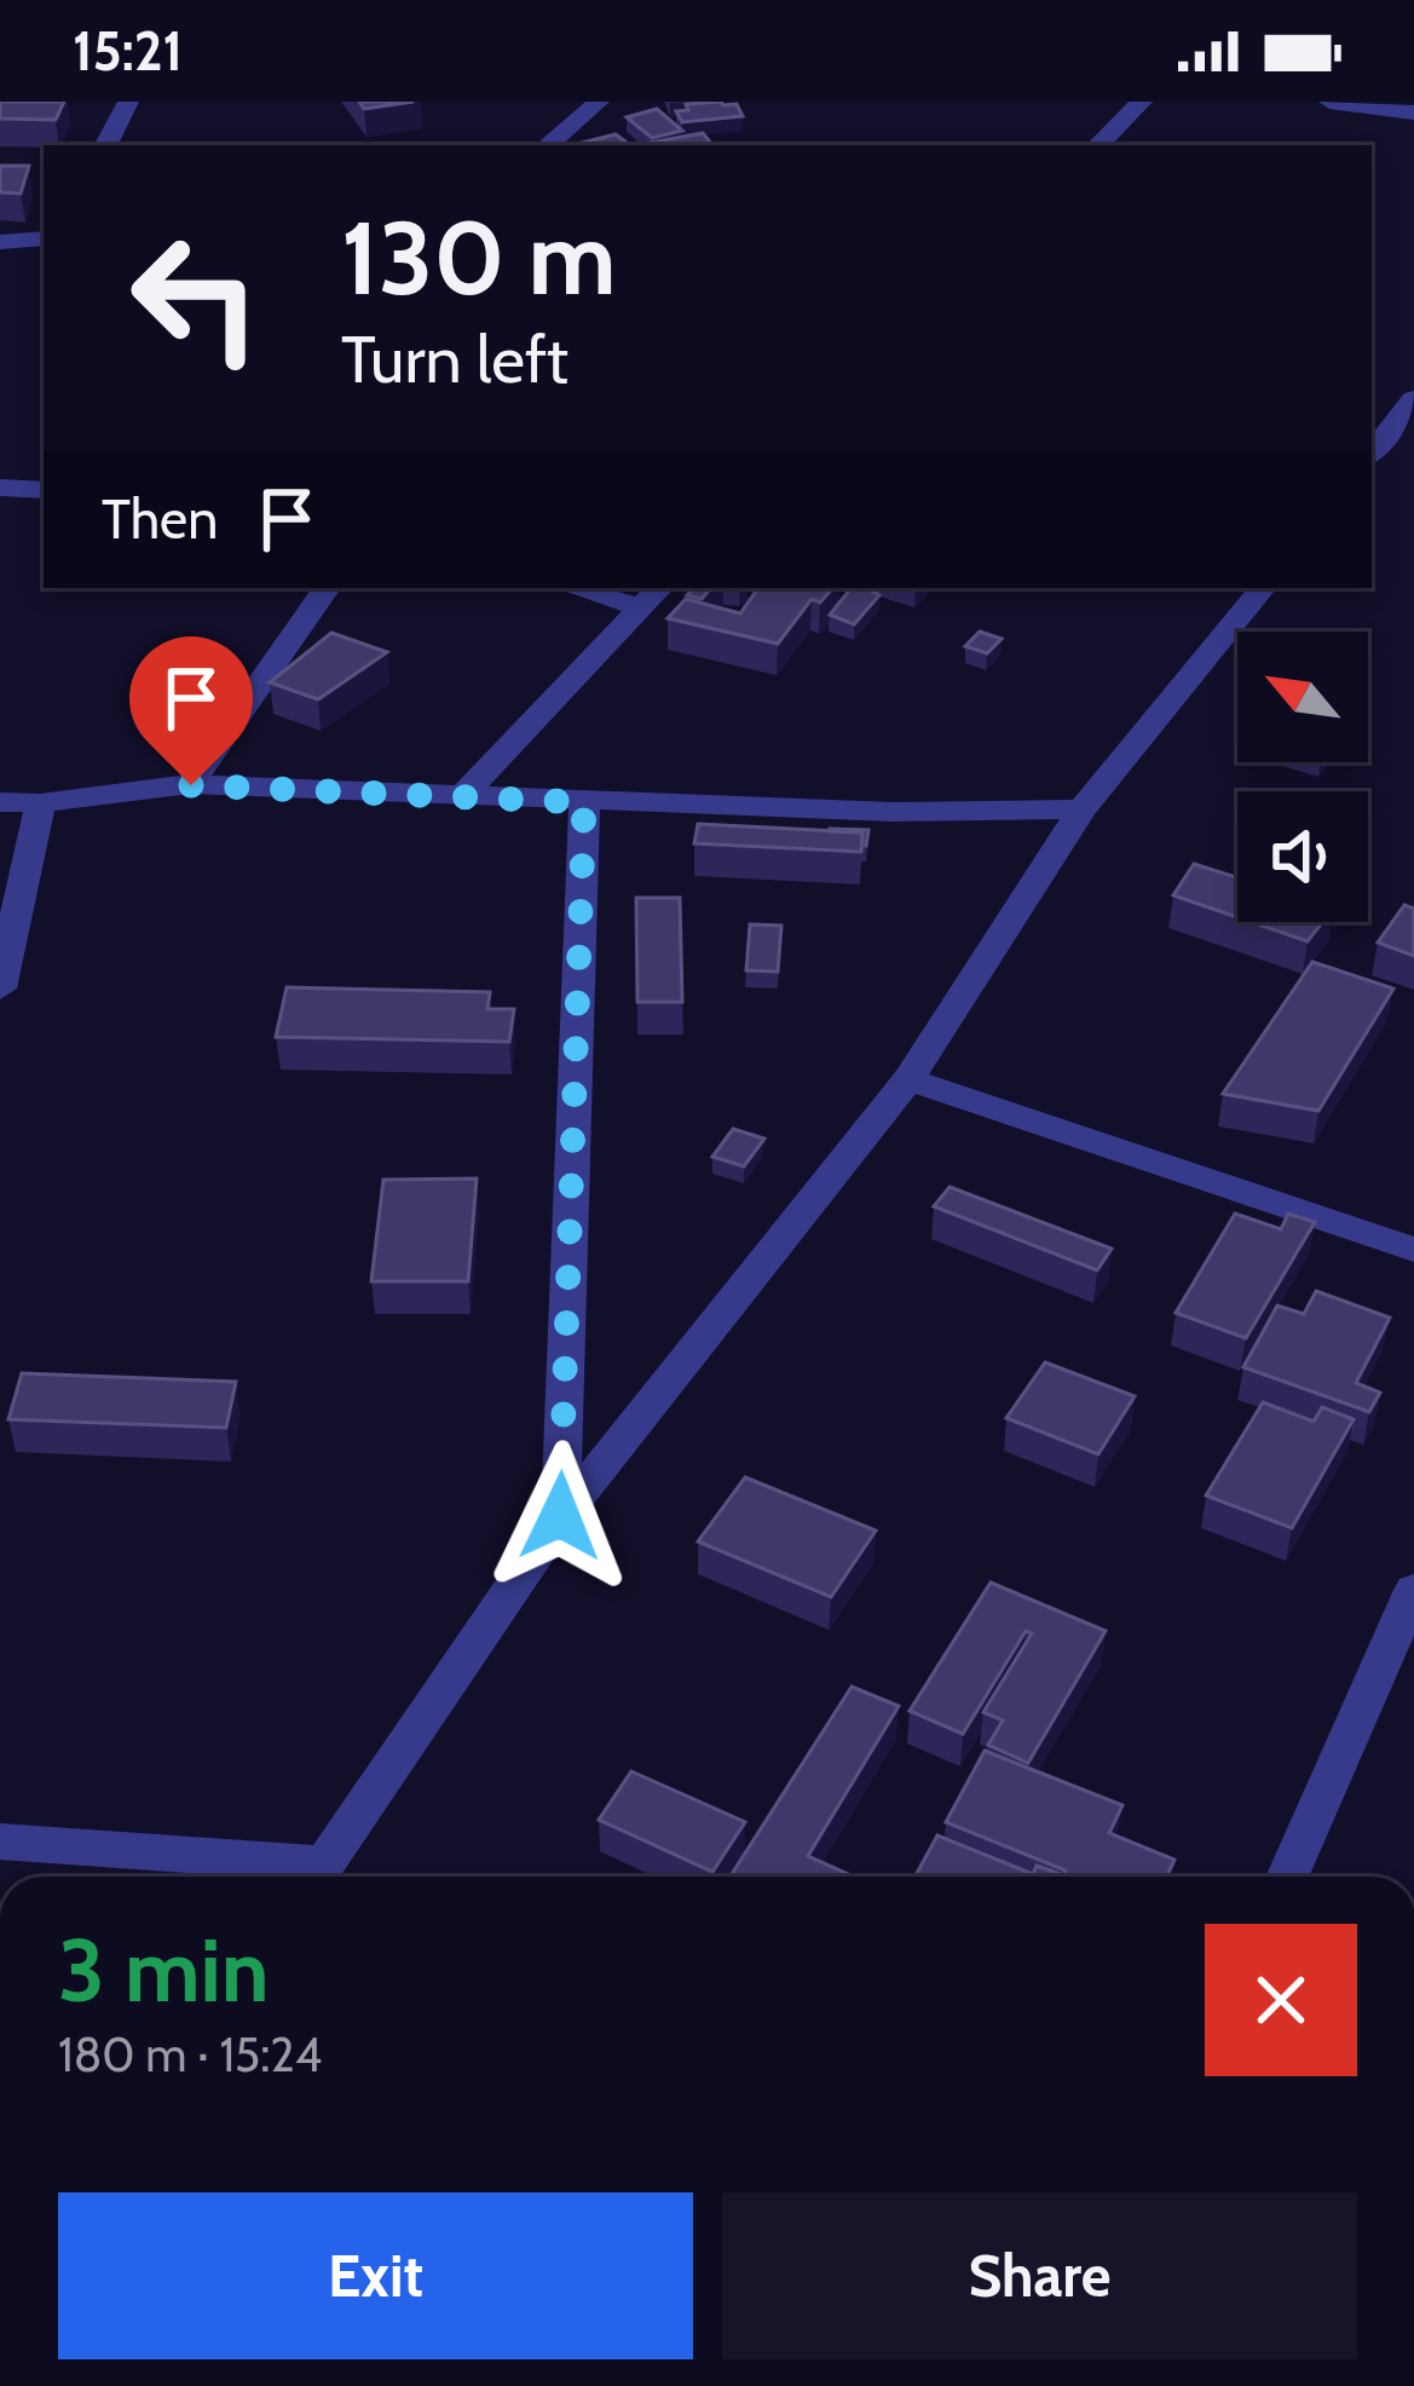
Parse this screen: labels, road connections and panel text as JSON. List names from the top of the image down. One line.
{"north":"top left","page":{"status":"15:21","turn":["130 m","Turn left"],"then":"Then","heading":["3 min","180 m · 15:24"],"buttons":["Exit","Share"]}}
